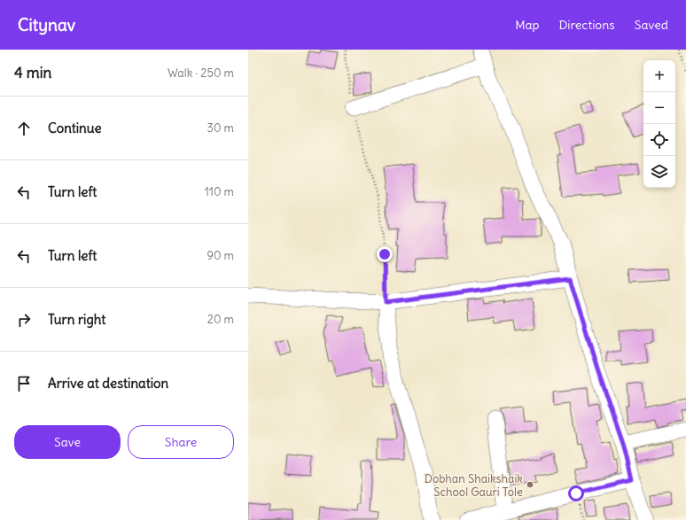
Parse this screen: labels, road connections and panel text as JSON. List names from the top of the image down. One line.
{"places":["Dobhan Shaikshaik School Gauri Tole"],"page":{"header":"Citynav","nav":["Map","Directions","Saved"],"heading":["4 min","Walk · 250 m"],"map_buttons":["+","−"],"list":[["Continue","30 m"],["Turn left","110 m"],["Turn left","90 m"],["Turn right","20 m"],"Arrive at destination"],"buttons":["Save","Share"]}}
